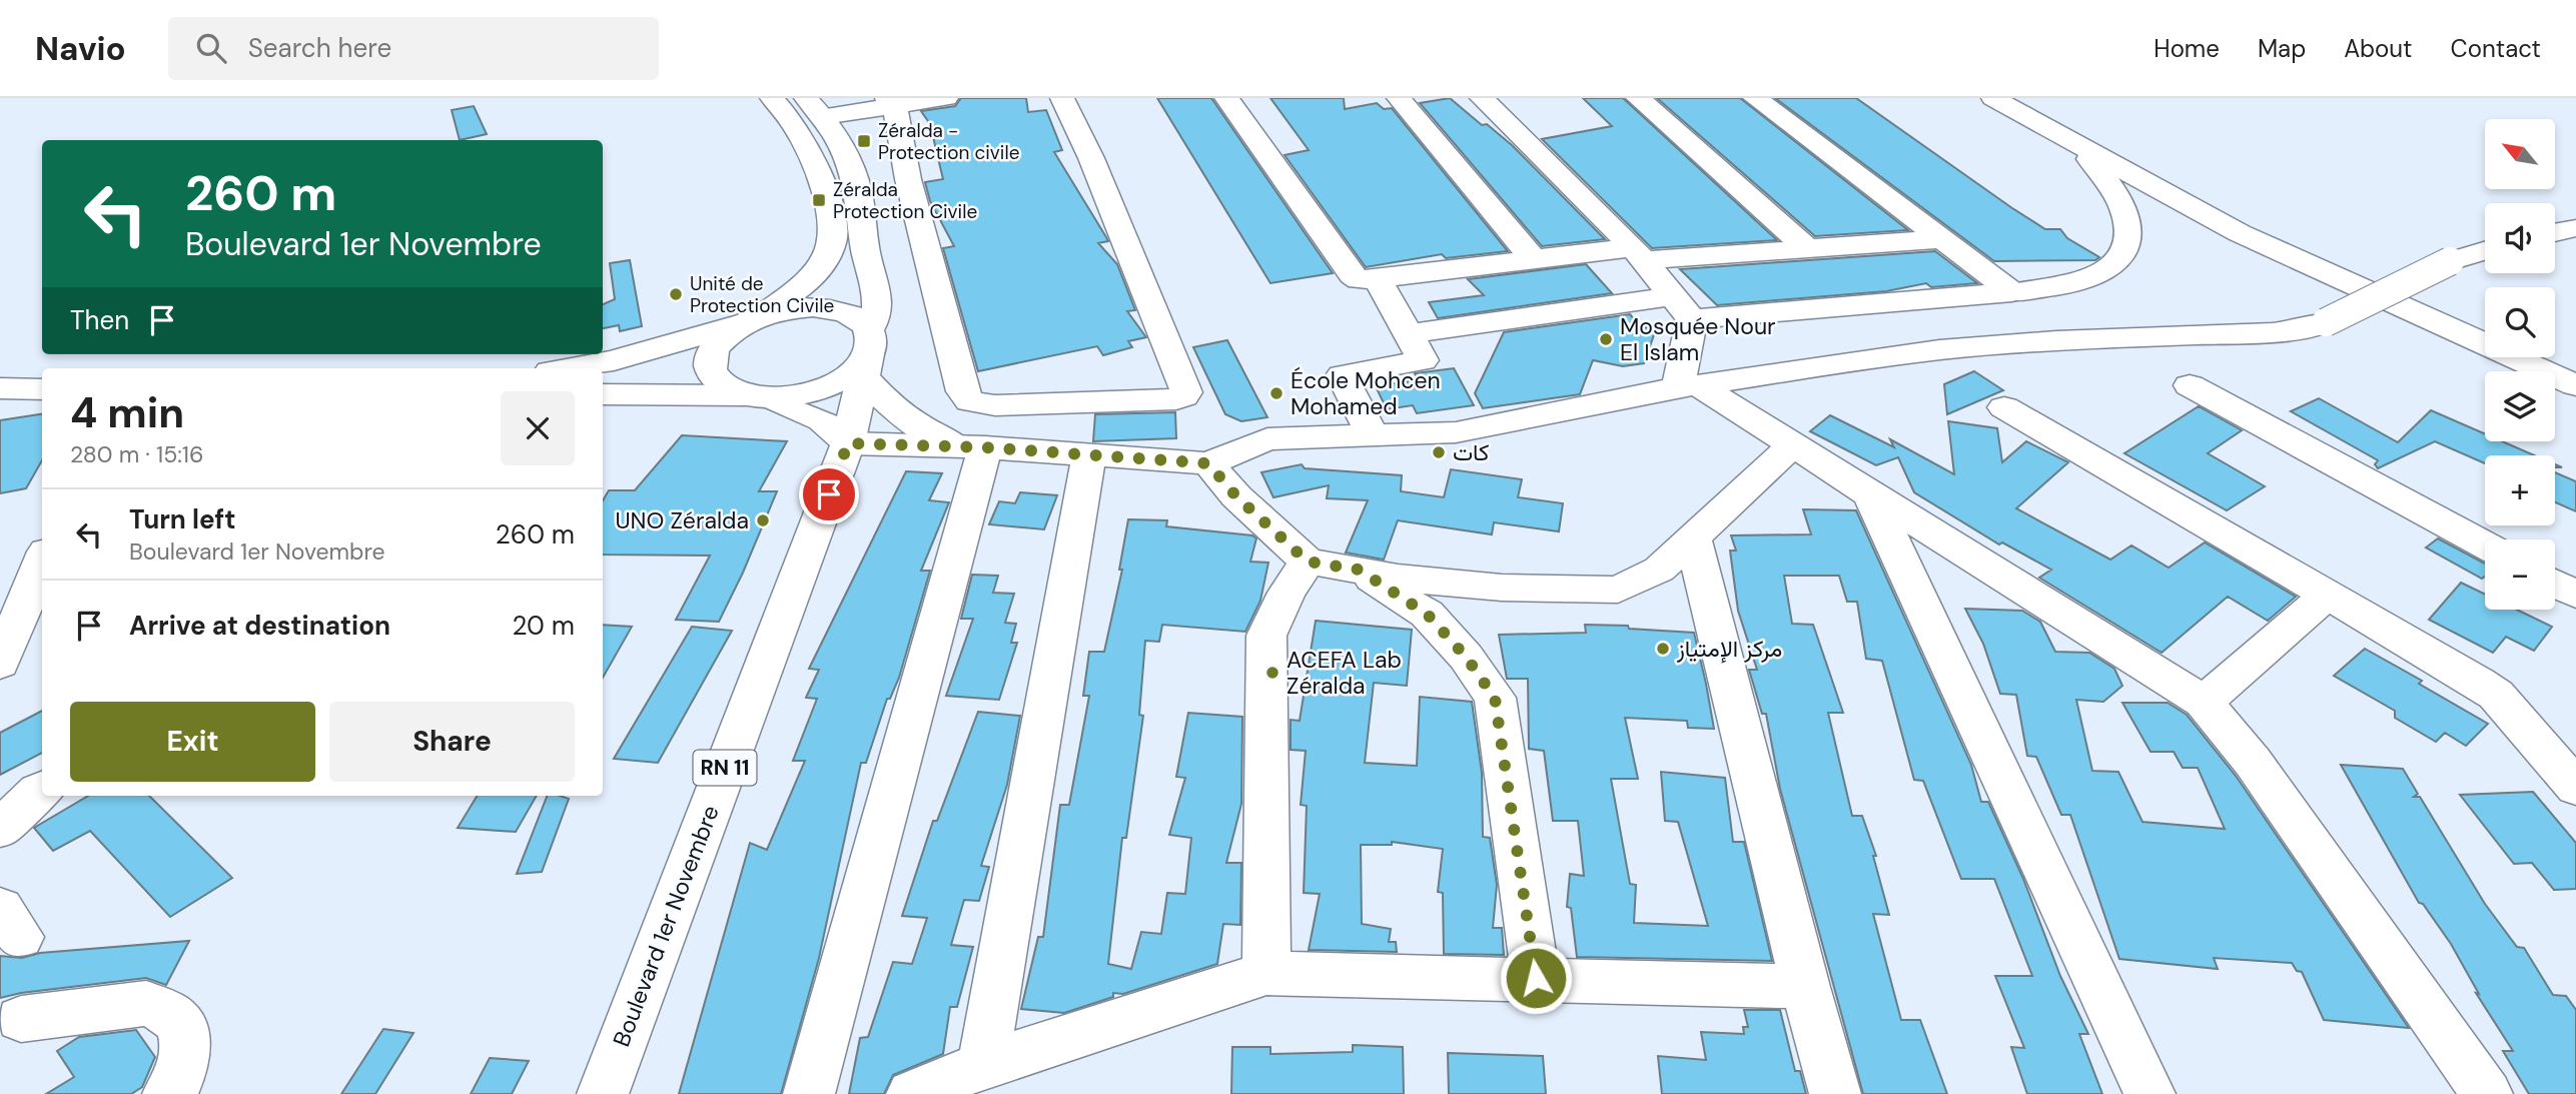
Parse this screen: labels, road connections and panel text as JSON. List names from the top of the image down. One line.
{"streets":{"main road":["RN 11","Boulevard 1er Novembre"]},"crossings":[["RN 11","Boulevard 1er Novembre"]],"places":{"transit":["Zéralda - Protection civile","Zéralda Protection Civile"],"other":["Unité de Protection Civile","Mosquée Nour El Islam","École Mohcen Mohamed","كات","UNO Zéralda","مركز الإمتياز","ACEFA Lab Zéralda"]},"north":"top left","page":{"header":"Navio","search":"Search here","nav":["Home","Map","About","Contact"],"map_buttons":["+","−"],"turn":["260 m","Boulevard 1er Novembre"],"then":"Then","heading":["4 min","280 m · 15:16"],"list":[{"name":"Turn left","note":"Boulevard 1er Novembre","value":"260 m"},{"name":"Arrive at destination","value":"20 m"}],"buttons":["Exit","Share"]}}
